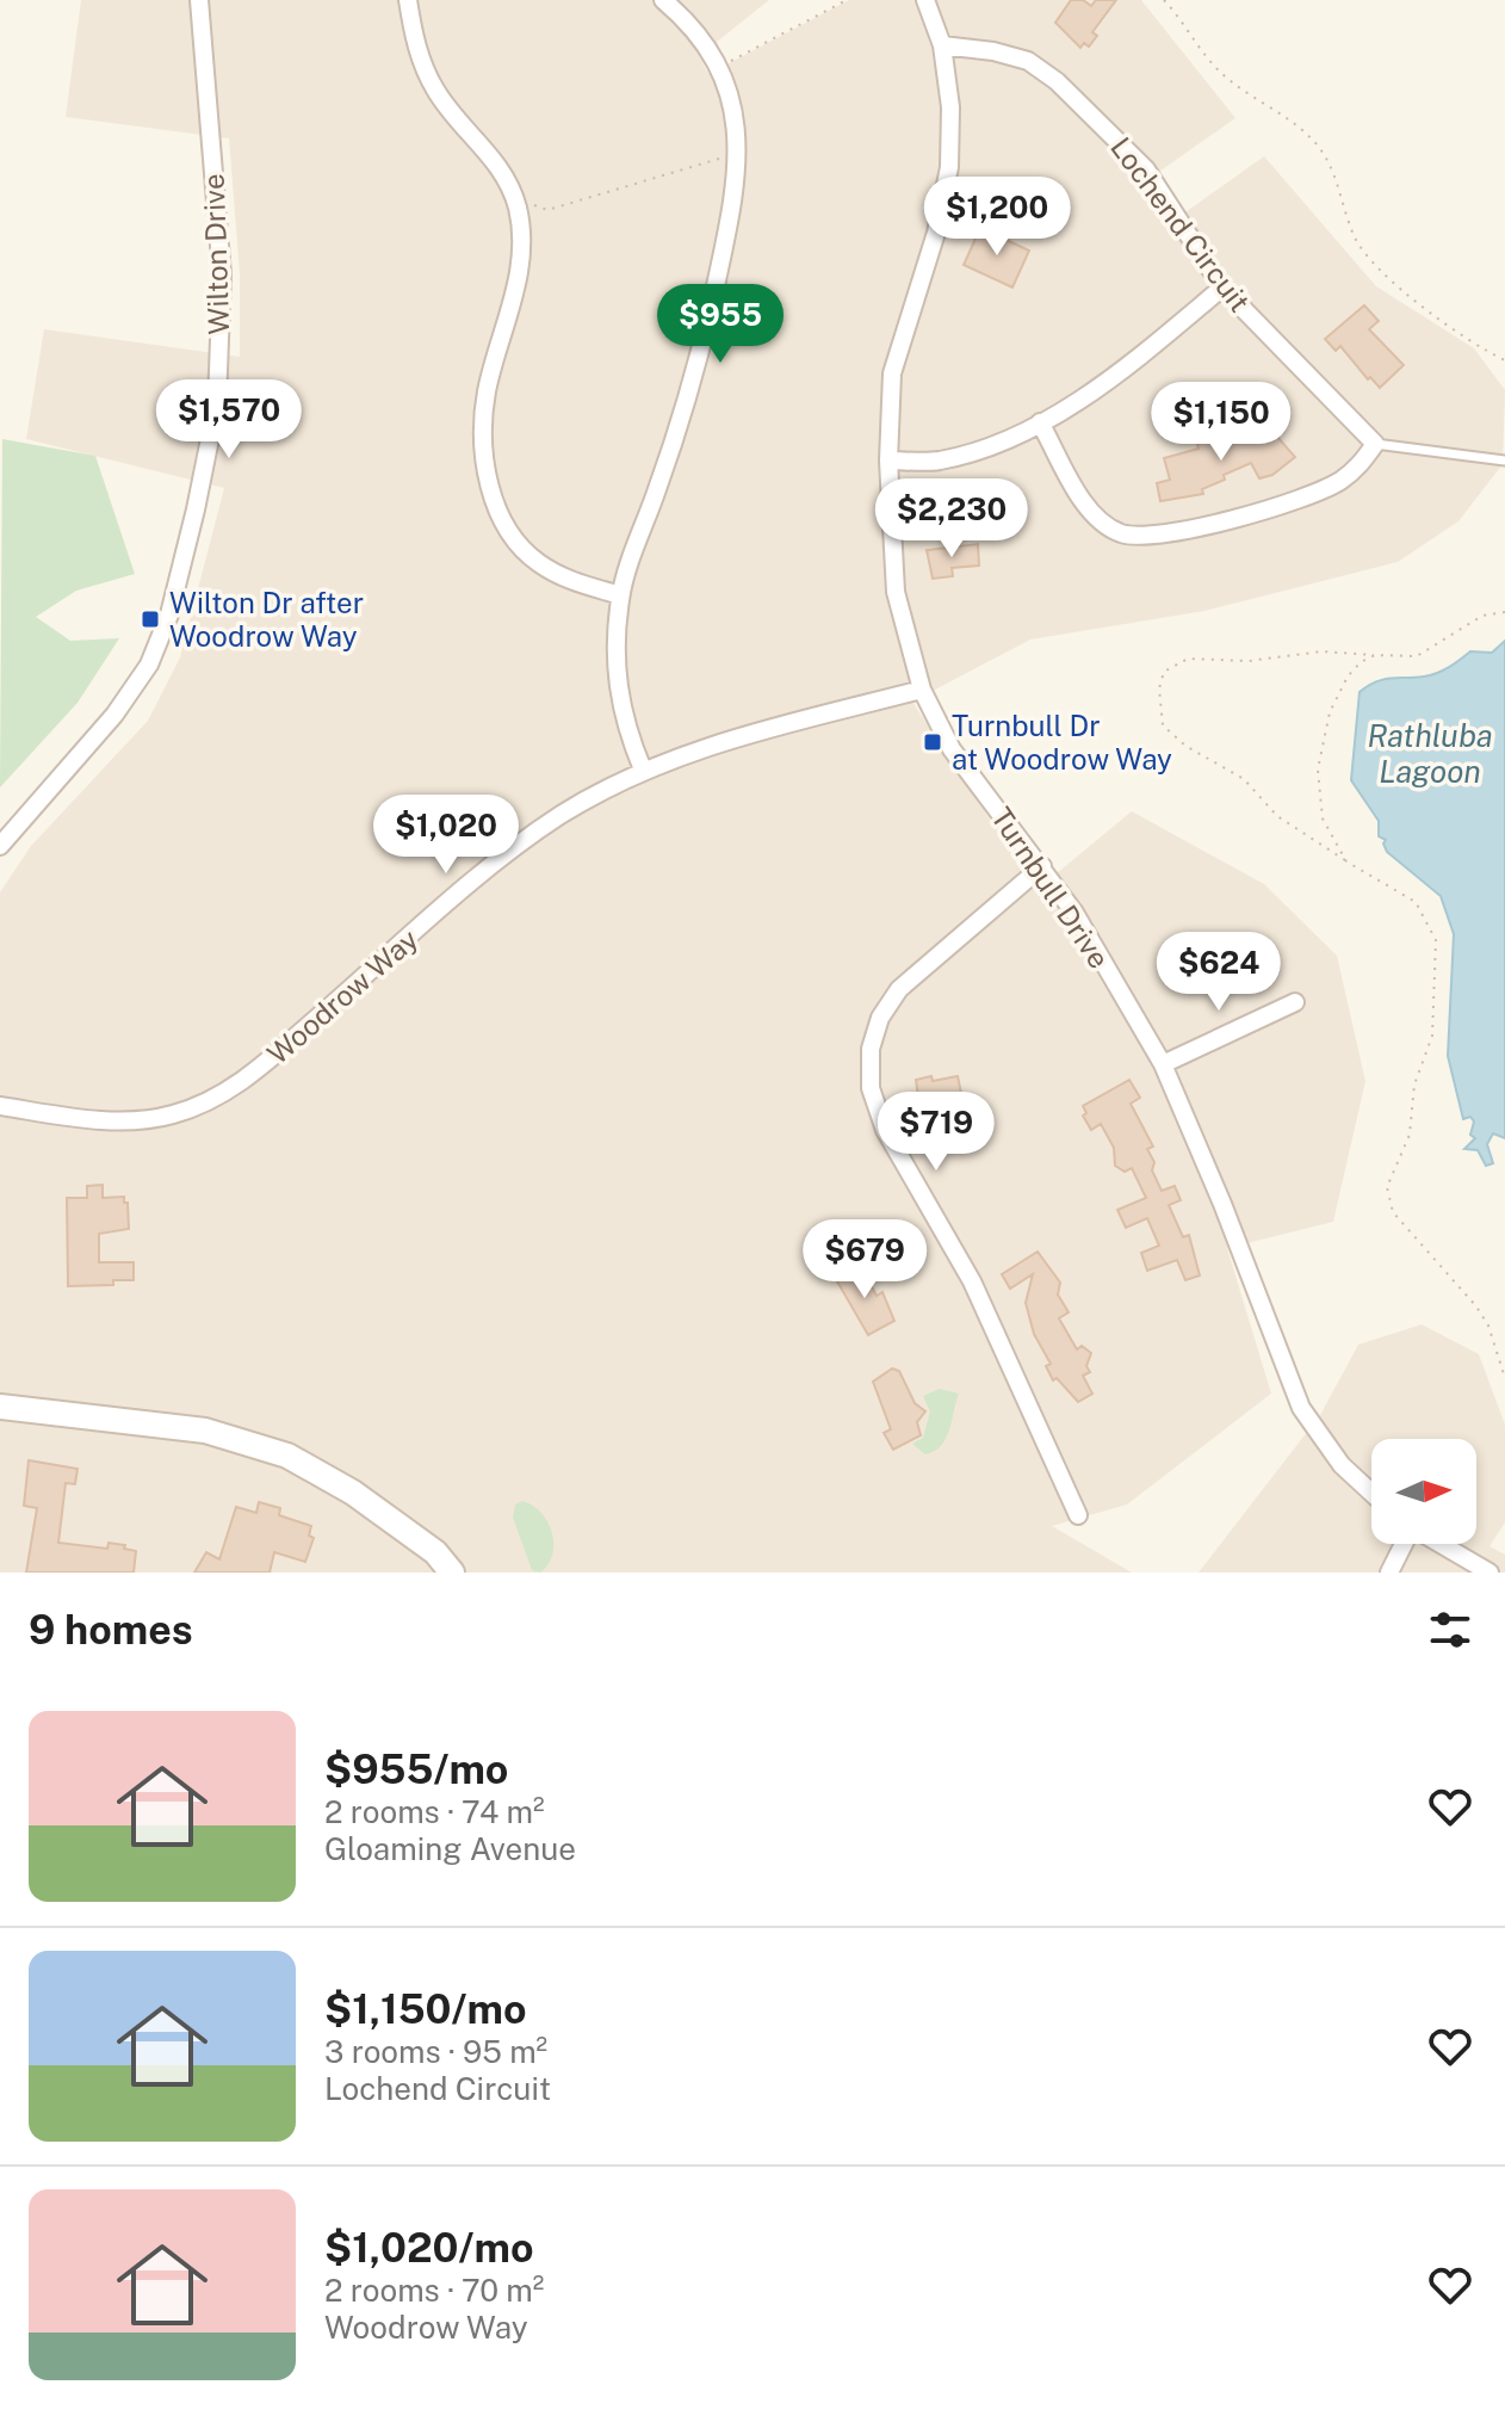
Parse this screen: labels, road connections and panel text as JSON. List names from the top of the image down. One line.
{"streets":{"street":["Lochend Circuit","Wilton Drive","Turnbull Drive","Woodrow Way"]},"crossings":[["Lochend Circuit","Turnbull Drive"],["Turnbull Drive","Woodrow Way"]],"water":["Rathluba Lagoon"],"places":{"transit":["Wilton Dr after Woodrow Way","Turnbull Dr at Woodrow Way"]},"north":"right","page":{"price":["$1,200","$955","$1,570","$1,150","$2,230","$1,020","$624","$719","$679"],"heading":"9 homes","list":[{"name":"$955/mo","note":"2 rooms · 74 m² · Gloaming Avenue"},{"name":"$1,150/mo","note":"3 rooms · 95 m² · Lochend Circuit"},{"name":"$1,020/mo","note":"2 rooms · 70 m² · Woodrow Way"}]}}
